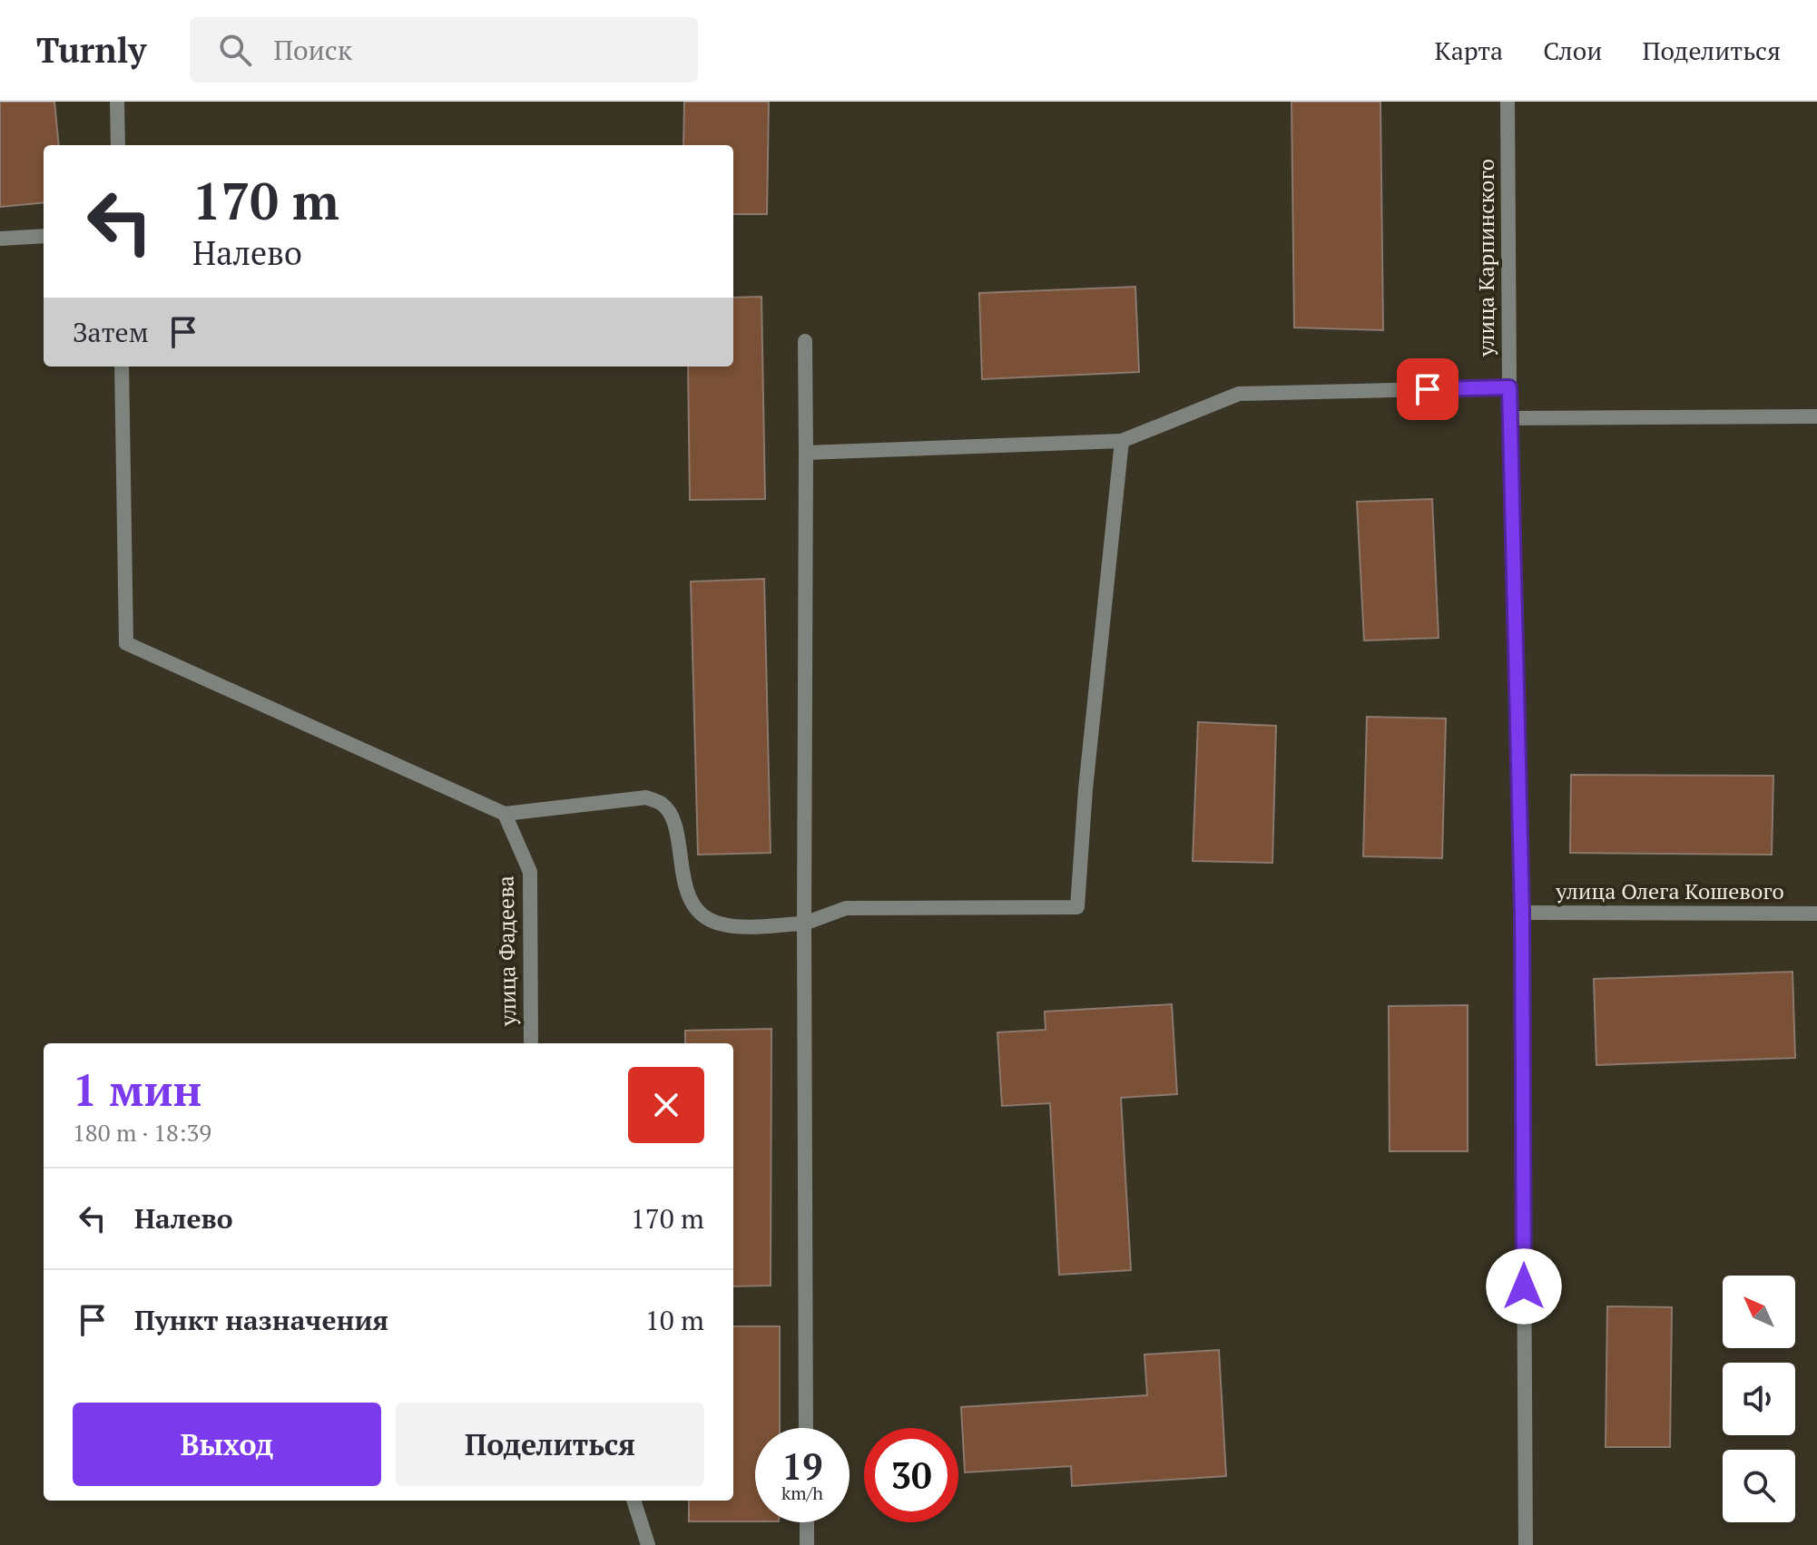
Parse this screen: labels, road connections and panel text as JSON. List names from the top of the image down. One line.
{"streets":{"street":["улица Карпинского","улица Олега Кошевого","улица Фадеева"]},"crossings":[["улица Карпинского","улица Олега Кошевого"]],"north":"top left","page":{"header":"Turnly","search":"Поиск","nav":["Карта","Слои","Поделиться"],"turn":["170 m","Налево"],"then":"Затем","heading":["1 мин","180 m · 18:39"],"list":[{"name":"Налево","value":"170 m"},{"name":"Пункт назначения","value":"10 m"}],"buttons":["Выход","Поделиться"],"speed":"19 km/h","limit":"30"}}
